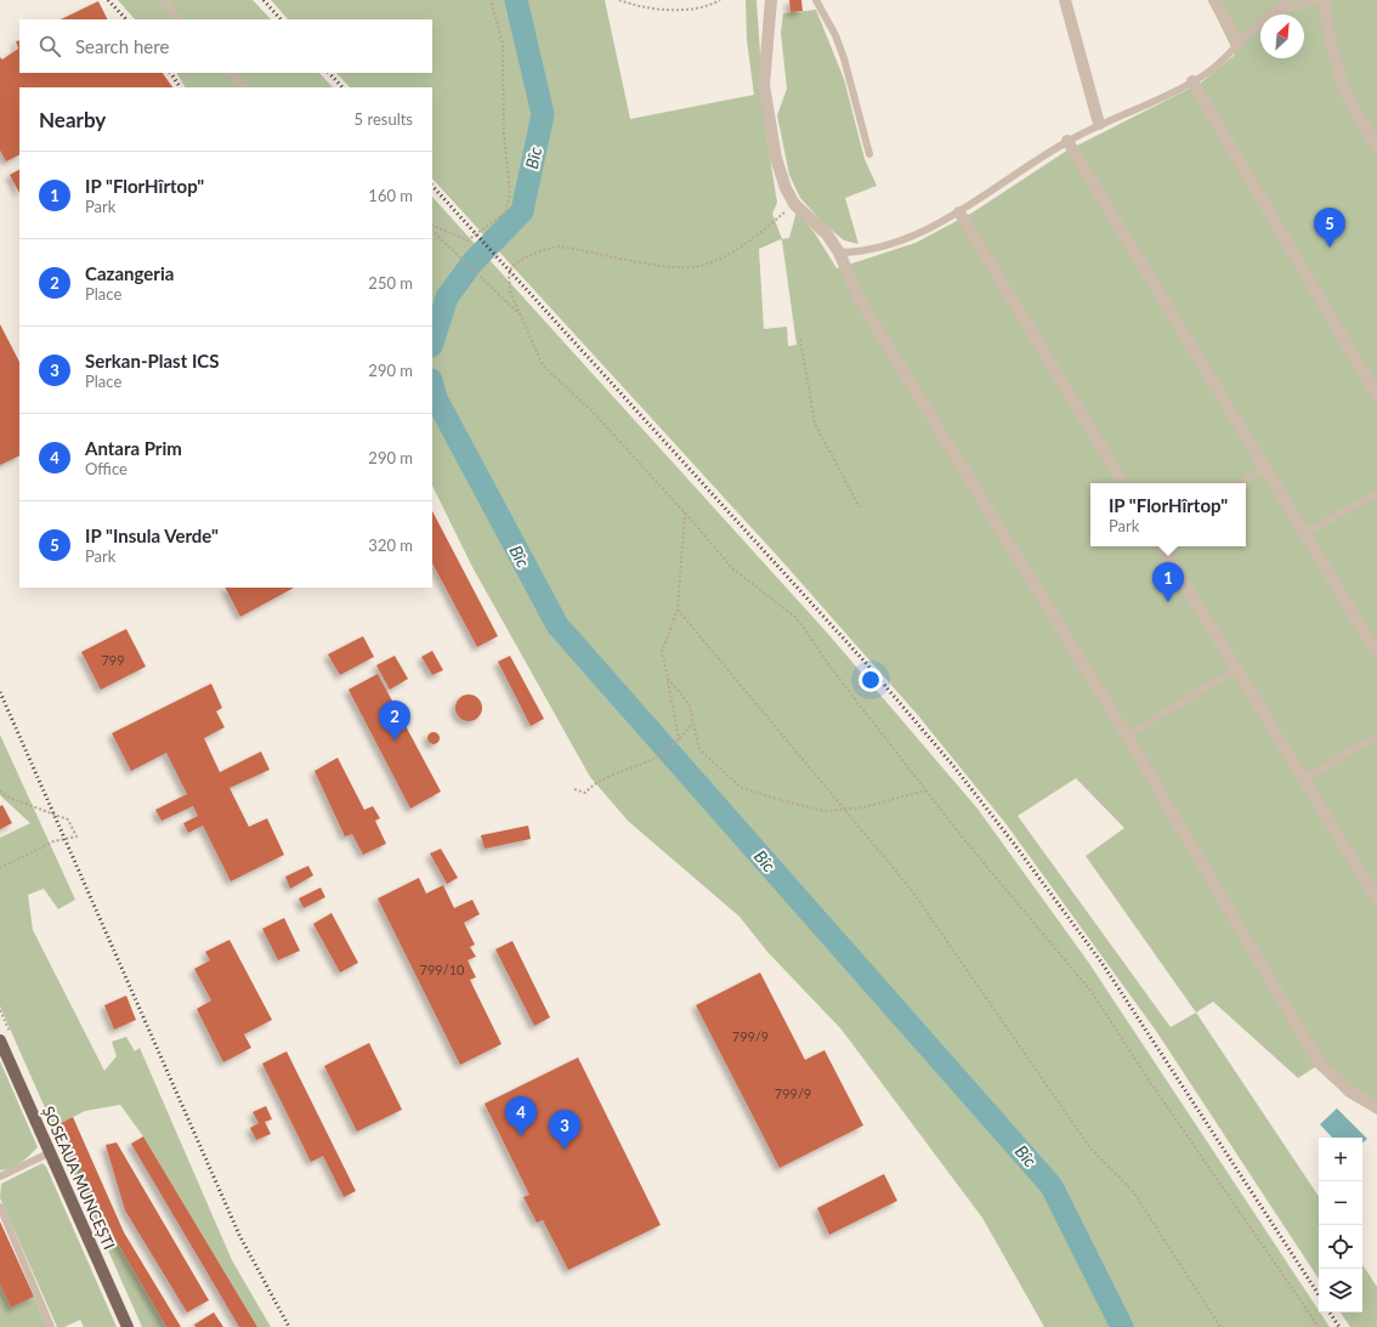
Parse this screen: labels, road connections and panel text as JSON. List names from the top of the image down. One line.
{"streets":{"main road":["ȘOSEAUA MUNCEȘTI"]},"water":["Bîc"],"house_numbers":["799","799/10","799/9","799/9"],"north":"top right","page":{"search":"Search here","heading":["Nearby","5 results"],"list":[{"mark":"1","name":"IP \"FlorHîrtop\"","note":"Park","value":"160 m"},{"mark":"2","name":"Cazangeria","note":"Place","value":"250 m"},{"mark":"3","name":"Serkan-Plast ICS","note":"Place","value":"290 m"},{"mark":"4","name":"Antara Prim","note":"Office","value":"290 m"},{"mark":"5","name":"IP \"Insula Verde\"","note":"Park","value":"320 m"}],"pins":["5","1","2","4","3"],"popup":["IP \"FlorHîrtop\"","Park"],"map_buttons":["+","−"]}}
